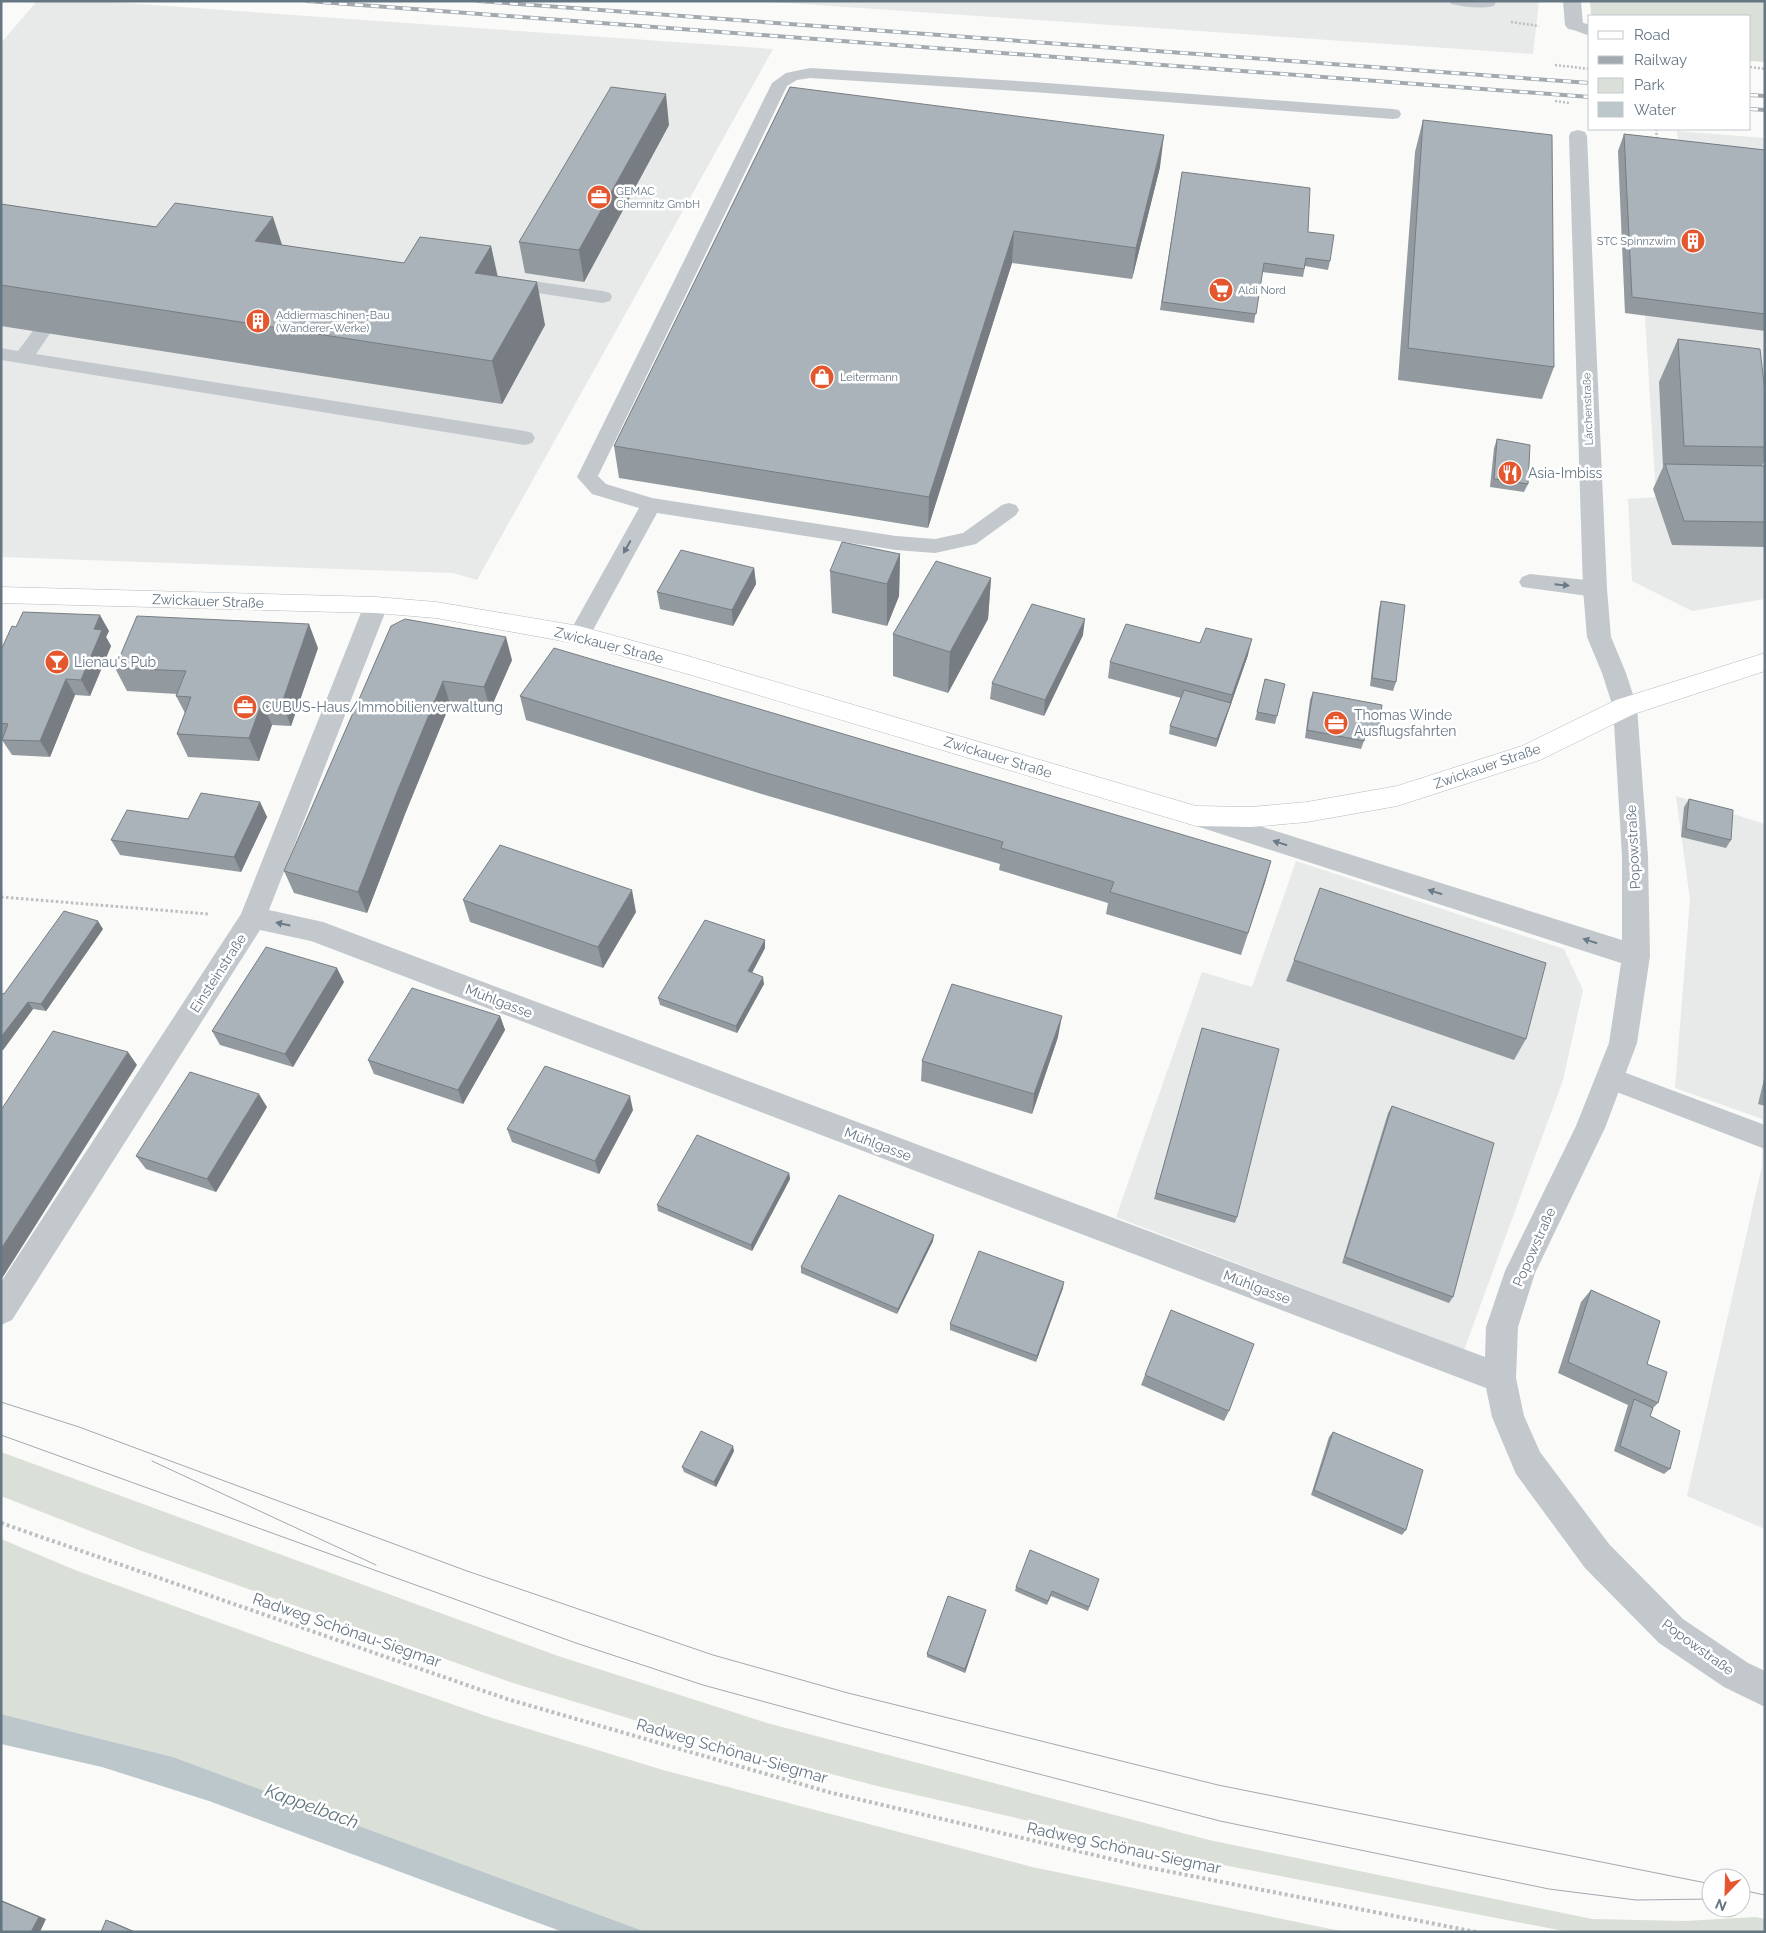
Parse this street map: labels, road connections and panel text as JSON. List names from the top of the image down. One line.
{"streets":{"main road":["Zwickauer Straße"],"street":["Lärchenstraße","Popowstraße","Einsteinstraße","Mühlgasse"],"path":["Radweg Schönau-Siegmar"]},"crossings":[["Lärchenstraße","Zwickauer Straße"],["Lärchenstraße","Popowstraße"],["Zwickauer Straße","Popowstraße"],["Zwickauer Straße","Einsteinstraße"],["Popowstraße","Mühlgasse"],["Einsteinstraße","Mühlgasse"]],"one_way":["Mühlgasse"],"water":["Kappelbach"],"places":{"office":["GEMAC Chemnitz GmbH","CUBUS-Haus/Immobilienverwaltung","Thomas Winde Ausflugsfahrten"],"building":["STC Spinnzwirn","Addiermaschinen-Bau (Wanderer-Werke)"],"supermarket":["Aldi Nord"],"shop":["Leitermann"],"restaurant":["Asia-Imbiss"],"bar":["Lienau's Pub"]},"legend":["Road","Railway","Park","Water"],"north":"bottom left"}
